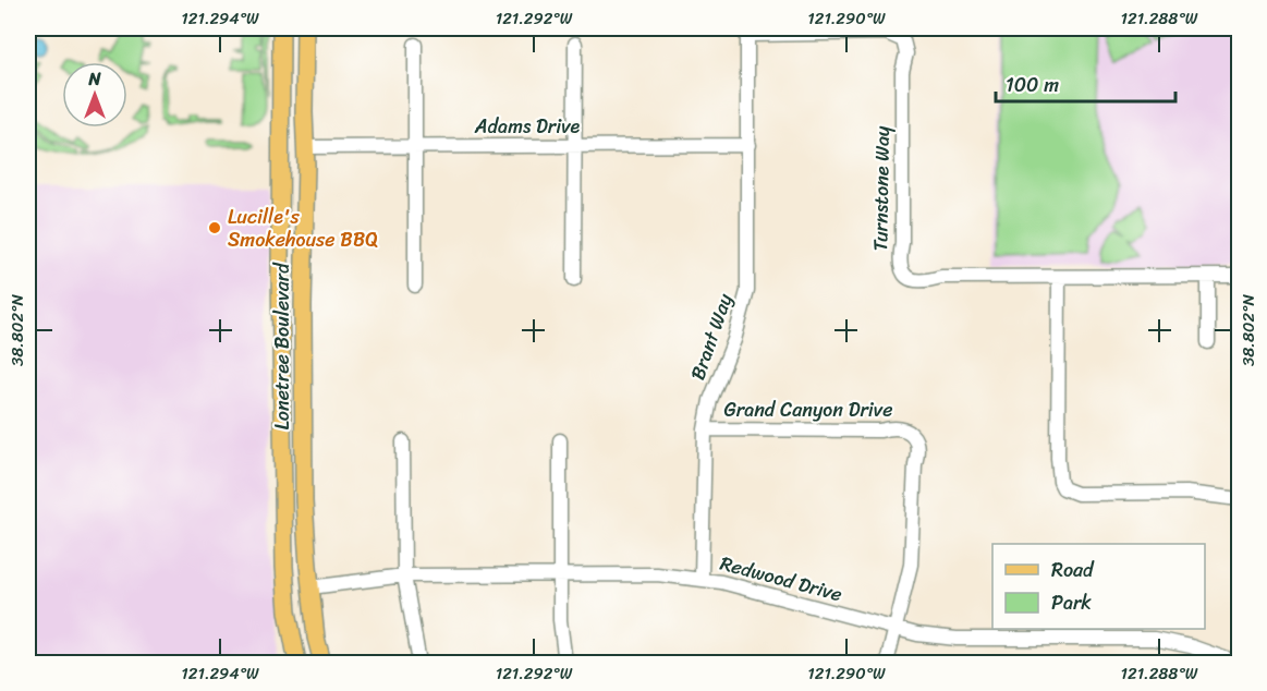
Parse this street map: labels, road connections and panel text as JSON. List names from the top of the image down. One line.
{"streets":{"main road":["Lonetree Boulevard"],"street":["Adams Drive","Turnstone Way","Brant Way","Grand Canyon Drive","Redwood Drive"]},"crossings":[["Adams Drive","Brant Way"],["Adams Drive","Lonetree Boulevard"],["Turnstone Way","Brant Way"],["Brant Way","Grand Canyon Drive"],["Brant Way","Redwood Drive"],["Lonetree Boulevard","Redwood Drive"],["Grand Canyon Drive","Redwood Drive"]],"places":["Lucille's Smokehouse BBQ"],"legend":["Road","Park"],"scale_bar":"100 m","north":"top","coordinates":["121.294°W","121.292°W","121.290°W","121.288°W","38.802°N"]}
